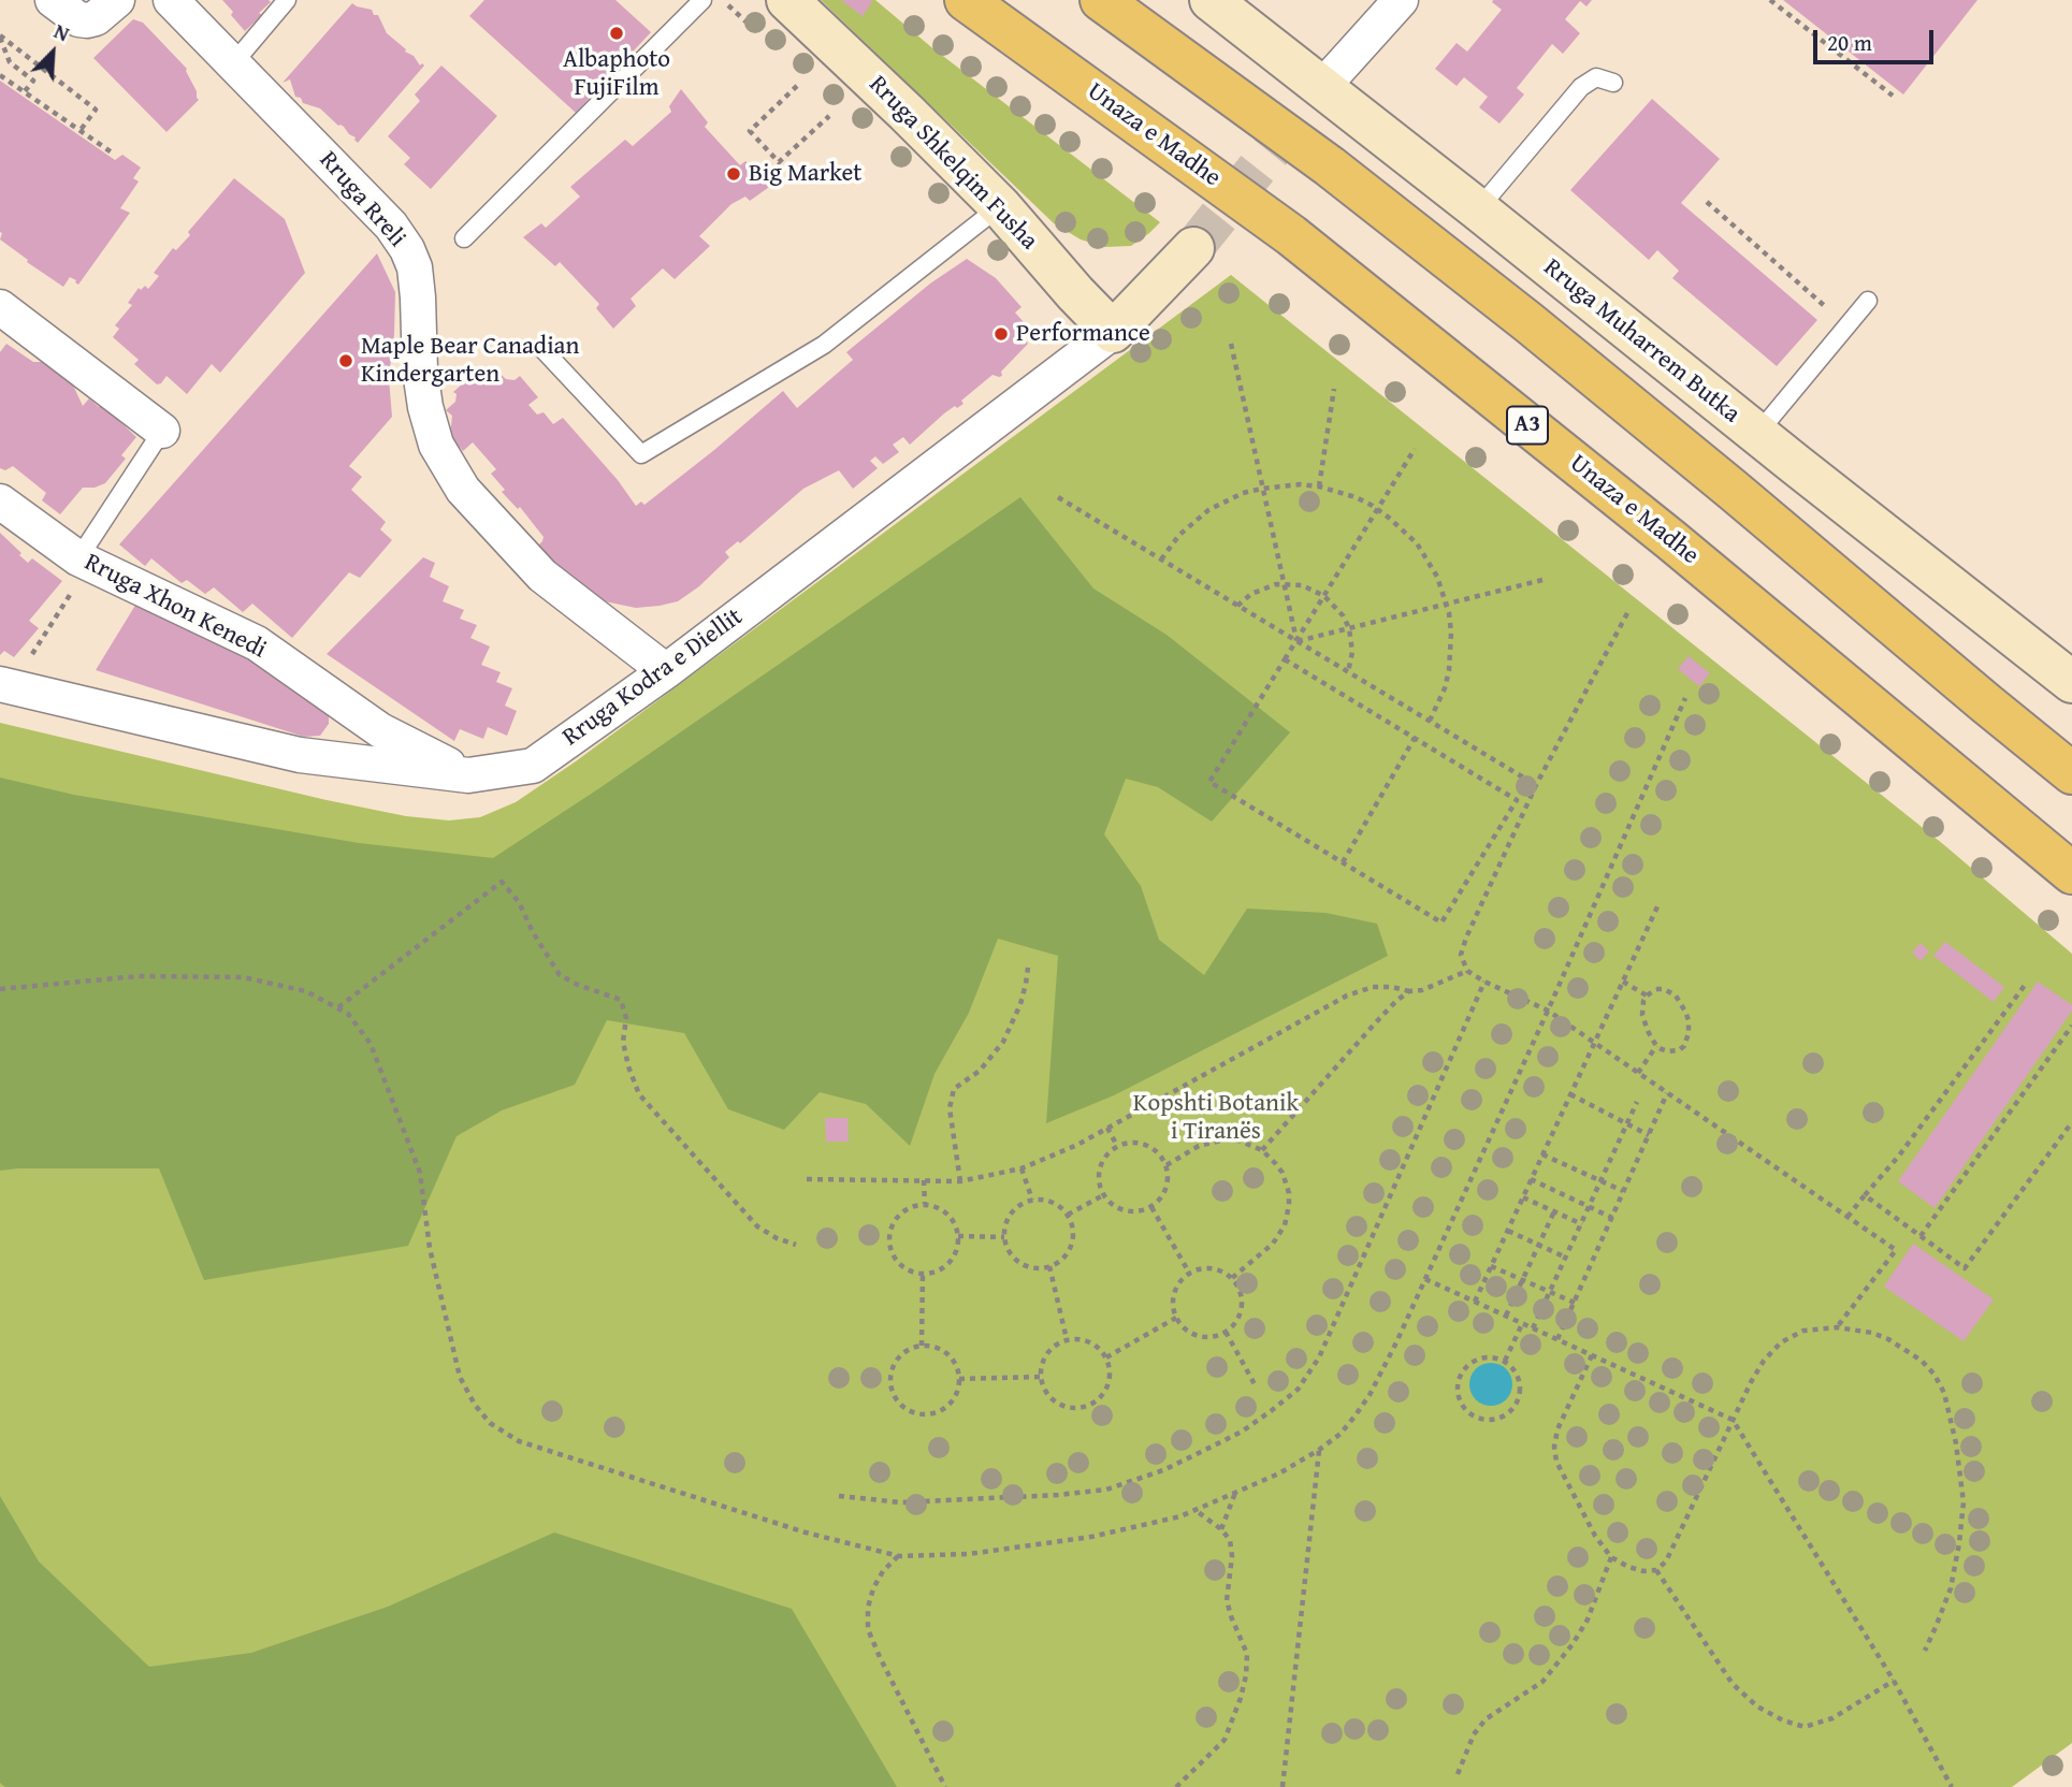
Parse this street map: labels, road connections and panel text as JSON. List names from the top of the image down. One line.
{"streets":{"highway":["Unaza e Madhe","A3"],"main road":["Rruga Shkelqim Fusha","Rruga Muharrem Butka","Rruga Kodra e Diellit"],"street":["Rruga Rreli","Rruga Xhon Kenedi"]},"crossings":[["Rruga Shkelqim Fusha","Rruga Kodra e Diellit"],["Rruga Rreli","Rruga Kodra e Diellit"],["Rruga Xhon Kenedi","Rruga Kodra e Diellit"]],"parks":["Kopshti Botanik i Tiranës"],"places":["Albaphoto FujiFilm","Big Market","Performance","Maple Bear Canadian Kindergarten"],"scale_bar":"20 m","north":"top right"}
